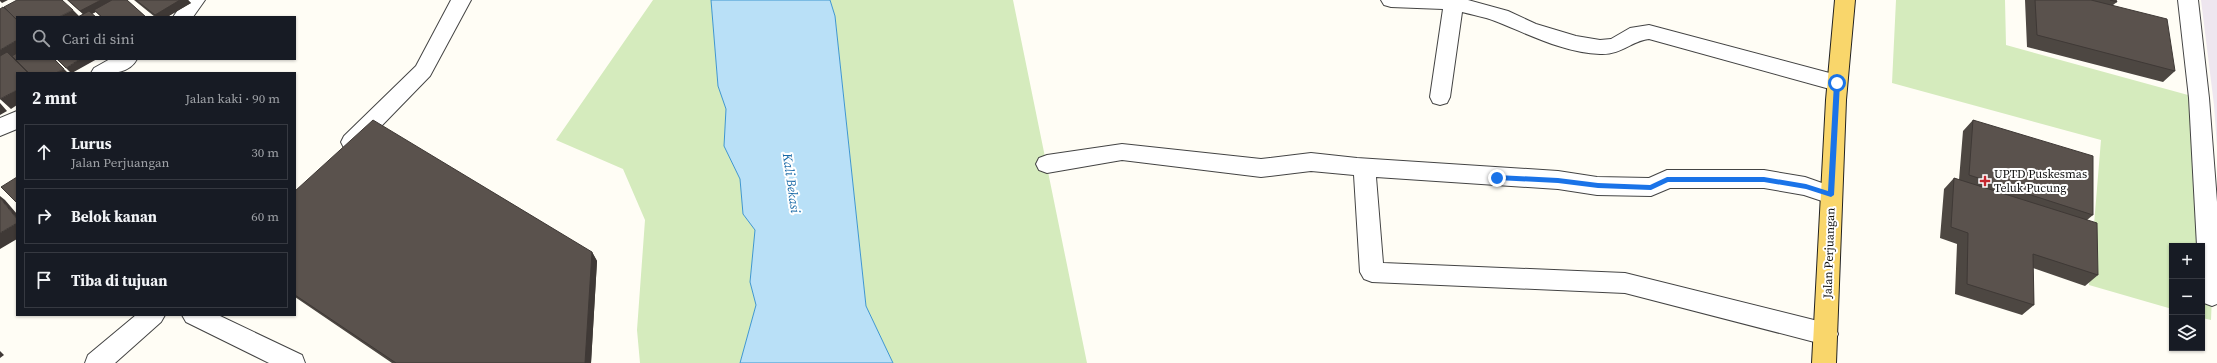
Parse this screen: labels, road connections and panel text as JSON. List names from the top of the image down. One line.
{"streets":{"main road":["Jalan Perjuangan"]},"water":["Kali Bekasi"],"places":{"health":["UPTD Puskesmas Teluk Pucung"]},"page":{"search":"Cari di sini","heading":["2 mnt","Jalan kaki · 90 m"],"list":[["Lurus","Jalan Perjuangan","30 m"],["Belok kanan","60 m"],"Tiba di tujuan"],"map_buttons":["+","−"]}}
